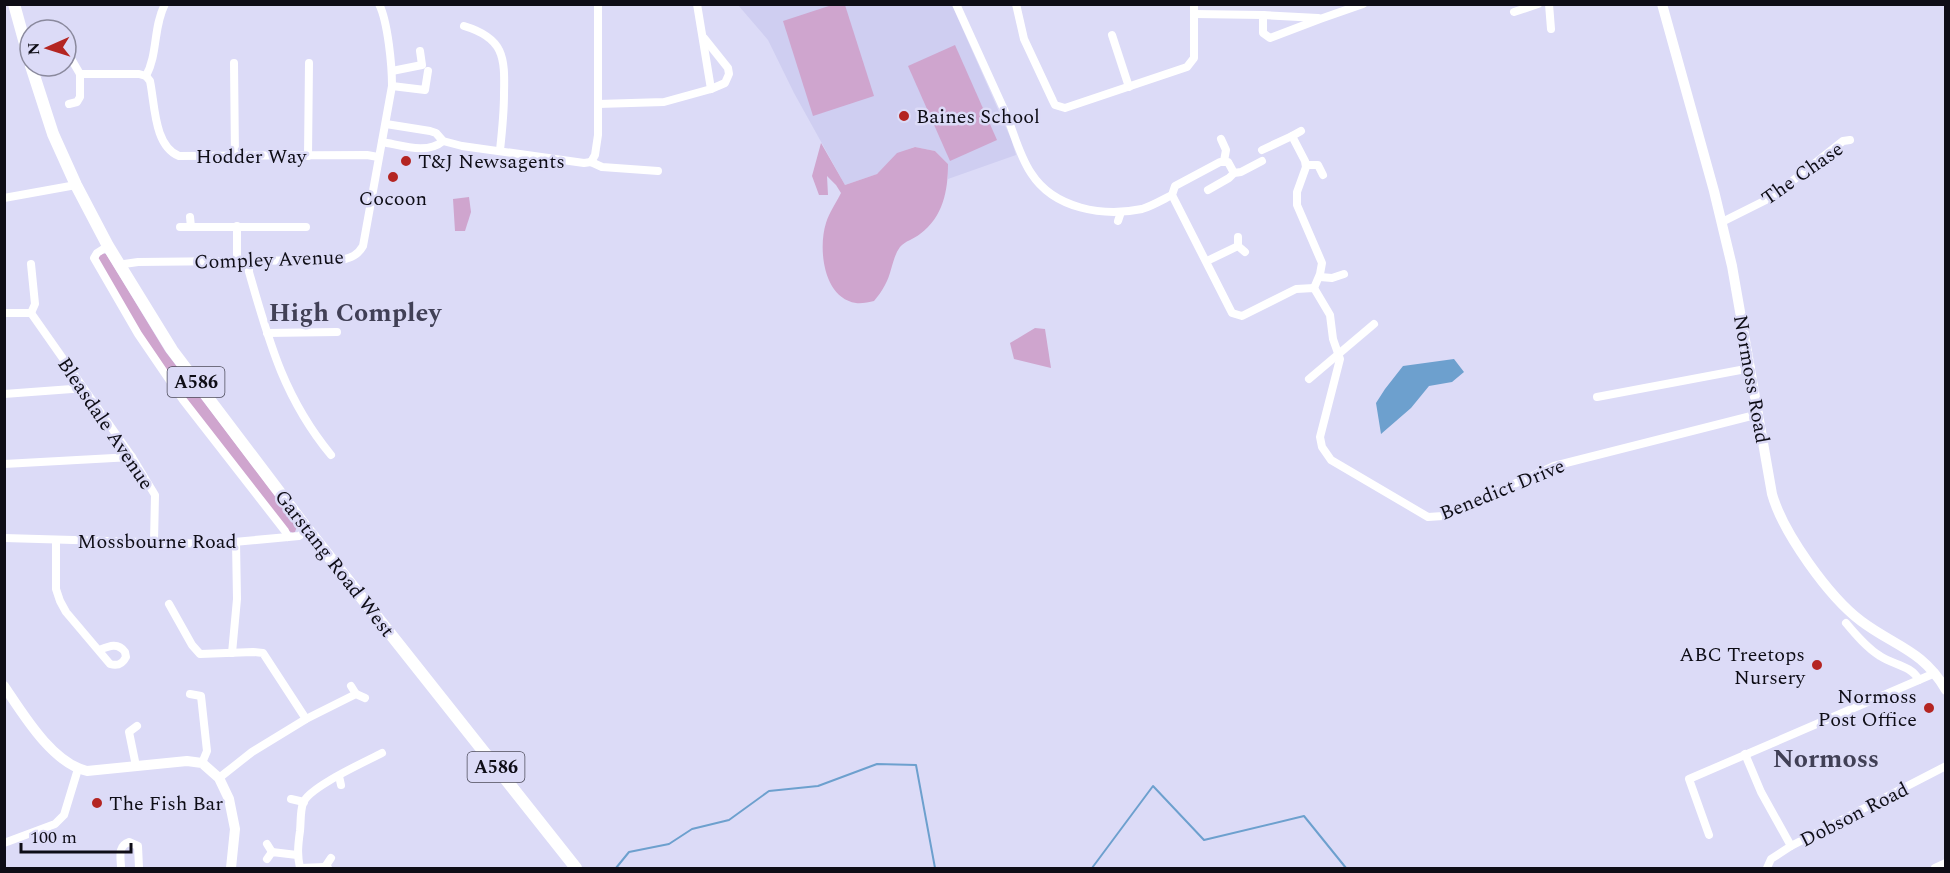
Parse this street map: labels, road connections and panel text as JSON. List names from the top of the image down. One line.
{"streets":{"main road":["Normoss Road","A586","Garstang Road West"],"street":["Hodder Way","The Chase","Compley Avenue","Bleasdale Avenue","Benedict Drive","Mossbourne Road","Dobson Road"]},"crossings":[["Hodder Way","Compley Avenue"],["The Chase","Normoss Road"],["Compley Avenue","Garstang Road West"],["Normoss Road","Benedict Drive"],["Bleasdale Avenue","Mossbourne Road"],["Mossbourne Road","Garstang Road West"]],"districts":["High Compley","Normoss"],"places":["Baines School","T&J Newsagents","Cocoon","ABC Treetops Nursery","Normoss Post Office","The Fish Bar"],"scale_bar":"100 m","north":"left"}
